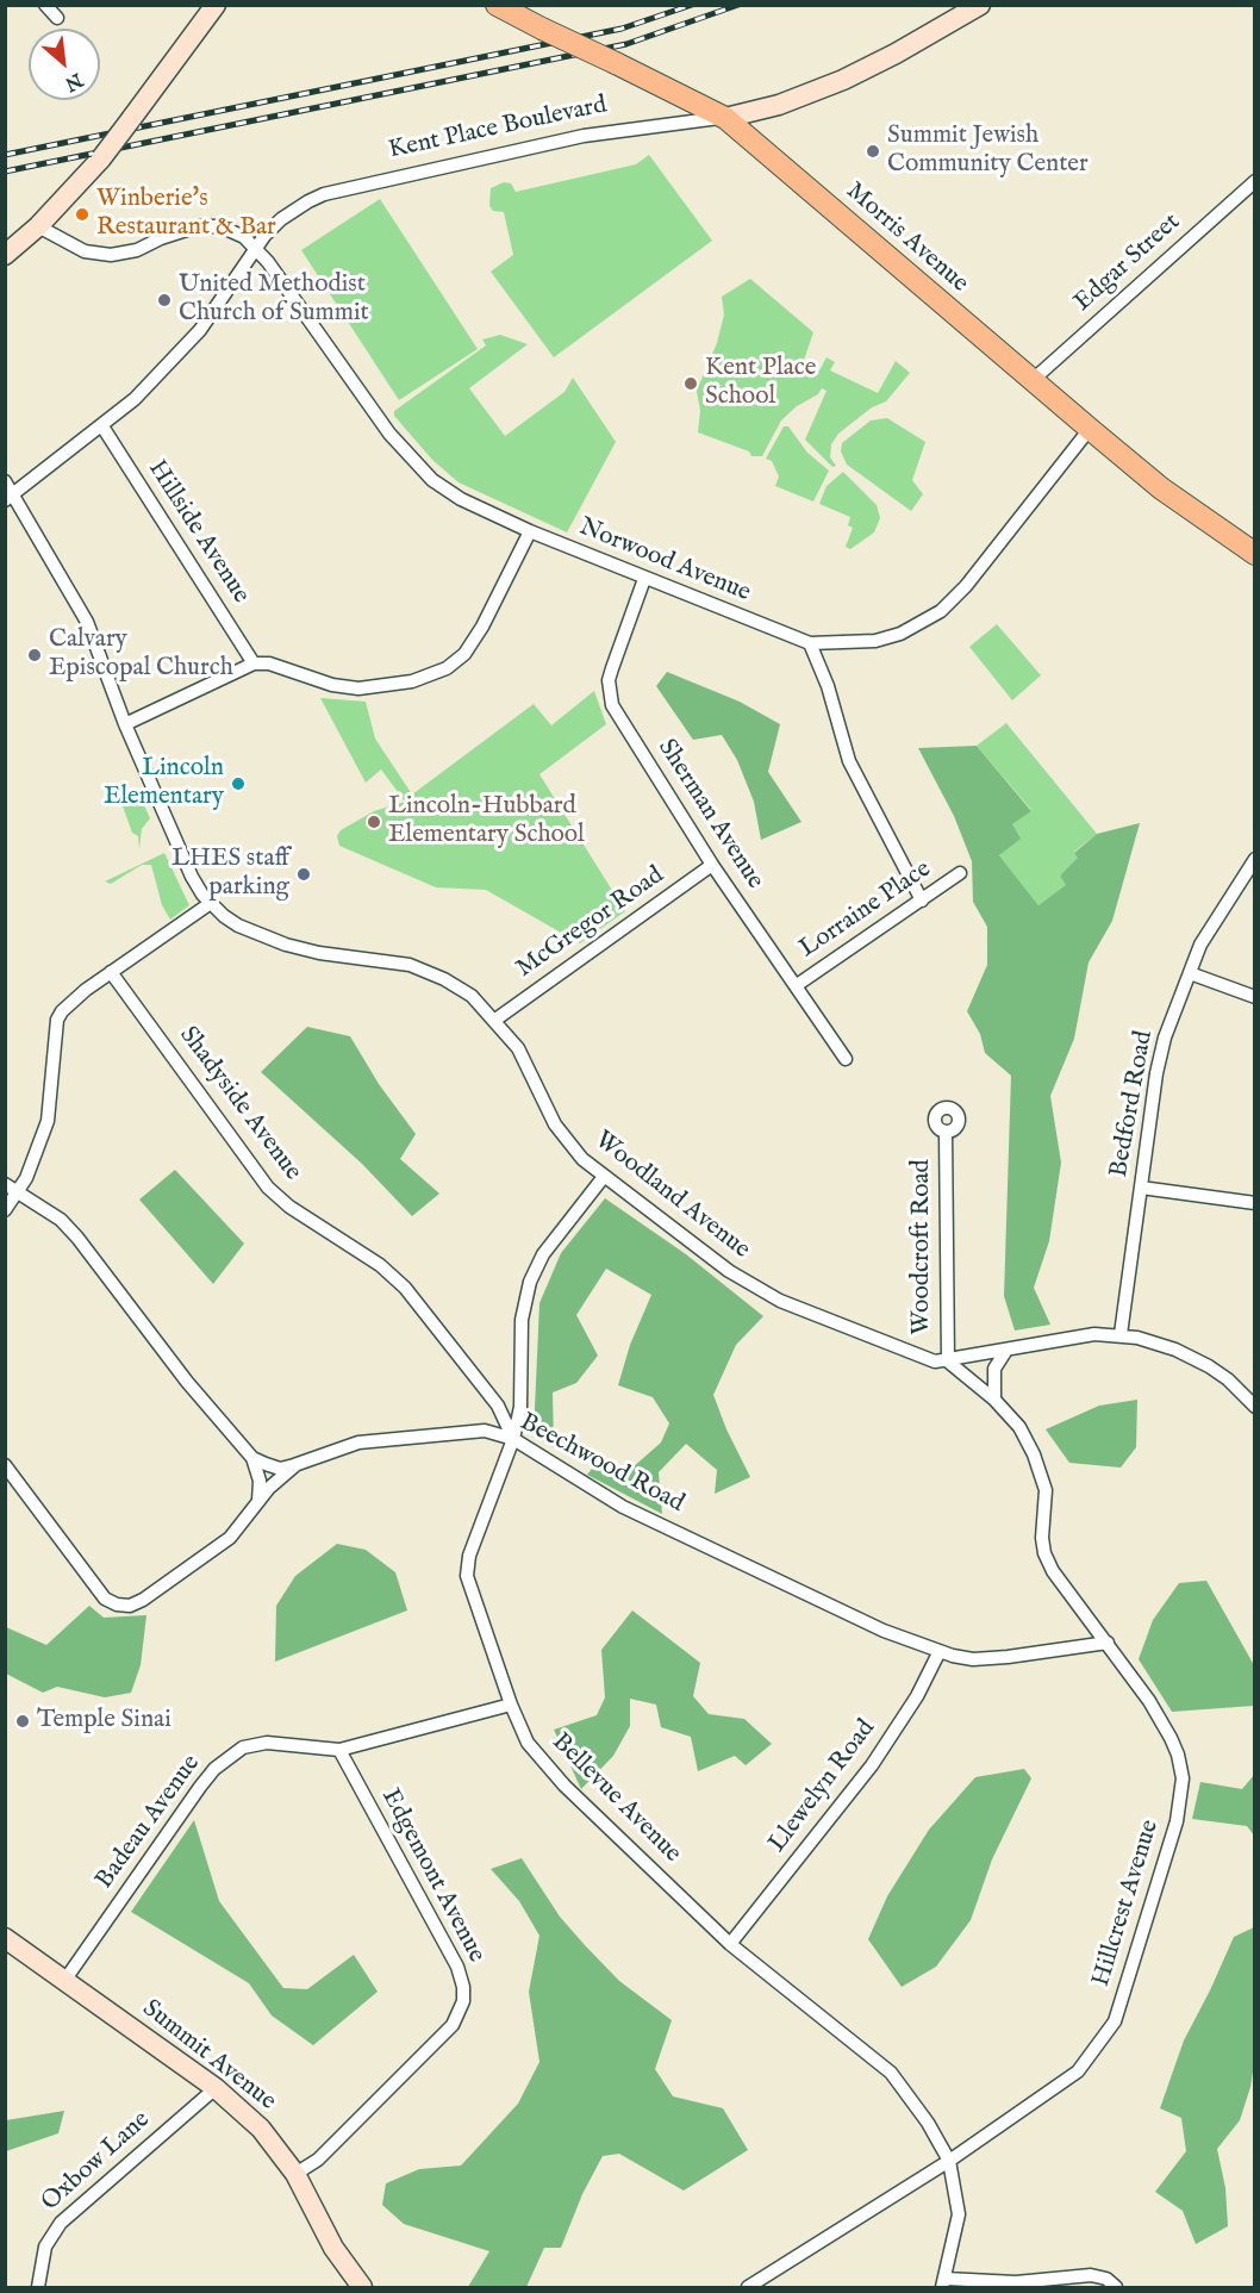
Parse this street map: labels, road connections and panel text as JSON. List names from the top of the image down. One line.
{"streets":{"main road":["Morris Avenue"],"street":["Kent Place Boulevard","Edgar Street","Hillside Avenue","Norwood Avenue","Sherman Avenue","Lorraine Place","McGregor Road","Shadyside Avenue","Bedford Road","Woodland Avenue","Woodcroft Road","Beechwood Road","Llewelyn Road","Bellevue Avenue","Badeau Avenue","Edgemont Avenue","Hillcrest Avenue","Summit Avenue","Oxbow Lane"]},"crossings":[["Kent Place Boulevard","Morris Avenue"],["Kent Place Boulevard","Hillside Avenue"],["Kent Place Boulevard","Norwood Avenue"],["Kent Place Boulevard","Woodland Avenue"],["Morris Avenue","Edgar Street"],["Morris Avenue","Norwood Avenue"],["Norwood Avenue","Sherman Avenue"],["Sherman Avenue","Lorraine Place"],["Sherman Avenue","McGregor Road"],["McGregor Road","Woodland Avenue"],["Shadyside Avenue","Beechwood Road"],["Shadyside Avenue","Bellevue Avenue"],["Bedford Road","Woodland Avenue"],["Woodland Avenue","Woodcroft Road"],["Woodland Avenue","Bellevue Avenue"],["Woodland Avenue","Hillcrest Avenue"],["Woodcroft Road","Hillcrest Avenue"],["Beechwood Road","Llewelyn Road"],["Beechwood Road","Bellevue Avenue"],["Beechwood Road","Hillcrest Avenue"],["Llewelyn Road","Bellevue Avenue"],["Bellevue Avenue","Badeau Avenue"],["Bellevue Avenue","Hillcrest Avenue"],["Badeau Avenue","Edgemont Avenue"],["Badeau Avenue","Summit Avenue"],["Edgemont Avenue","Summit Avenue"],["Summit Avenue","Oxbow Lane"]],"places":["Summit Jewish Community Center","Winberie's Restaurant & Bar","United Methodist Church of Summit","Kent Place School","Calvary Episcopal Church","Lincoln Elementary","Lincoln-Hubbard Elementary School","LHES staff parking","Temple Sinai"],"north":"bottom right"}
